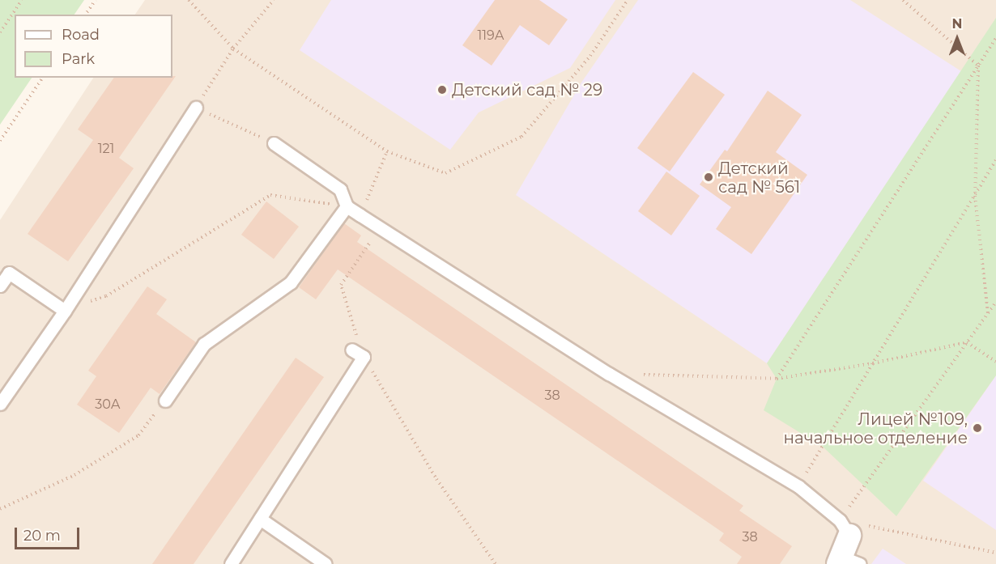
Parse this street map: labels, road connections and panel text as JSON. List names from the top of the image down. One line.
{"places":["Детский сад № 29","Детский сад № 561","Лицей №109, начальное отделение"],"house_numbers":["119А","121","38","30А","38"],"legend":["Road","Park"],"scale_bar":"20 m","north":"top"}
